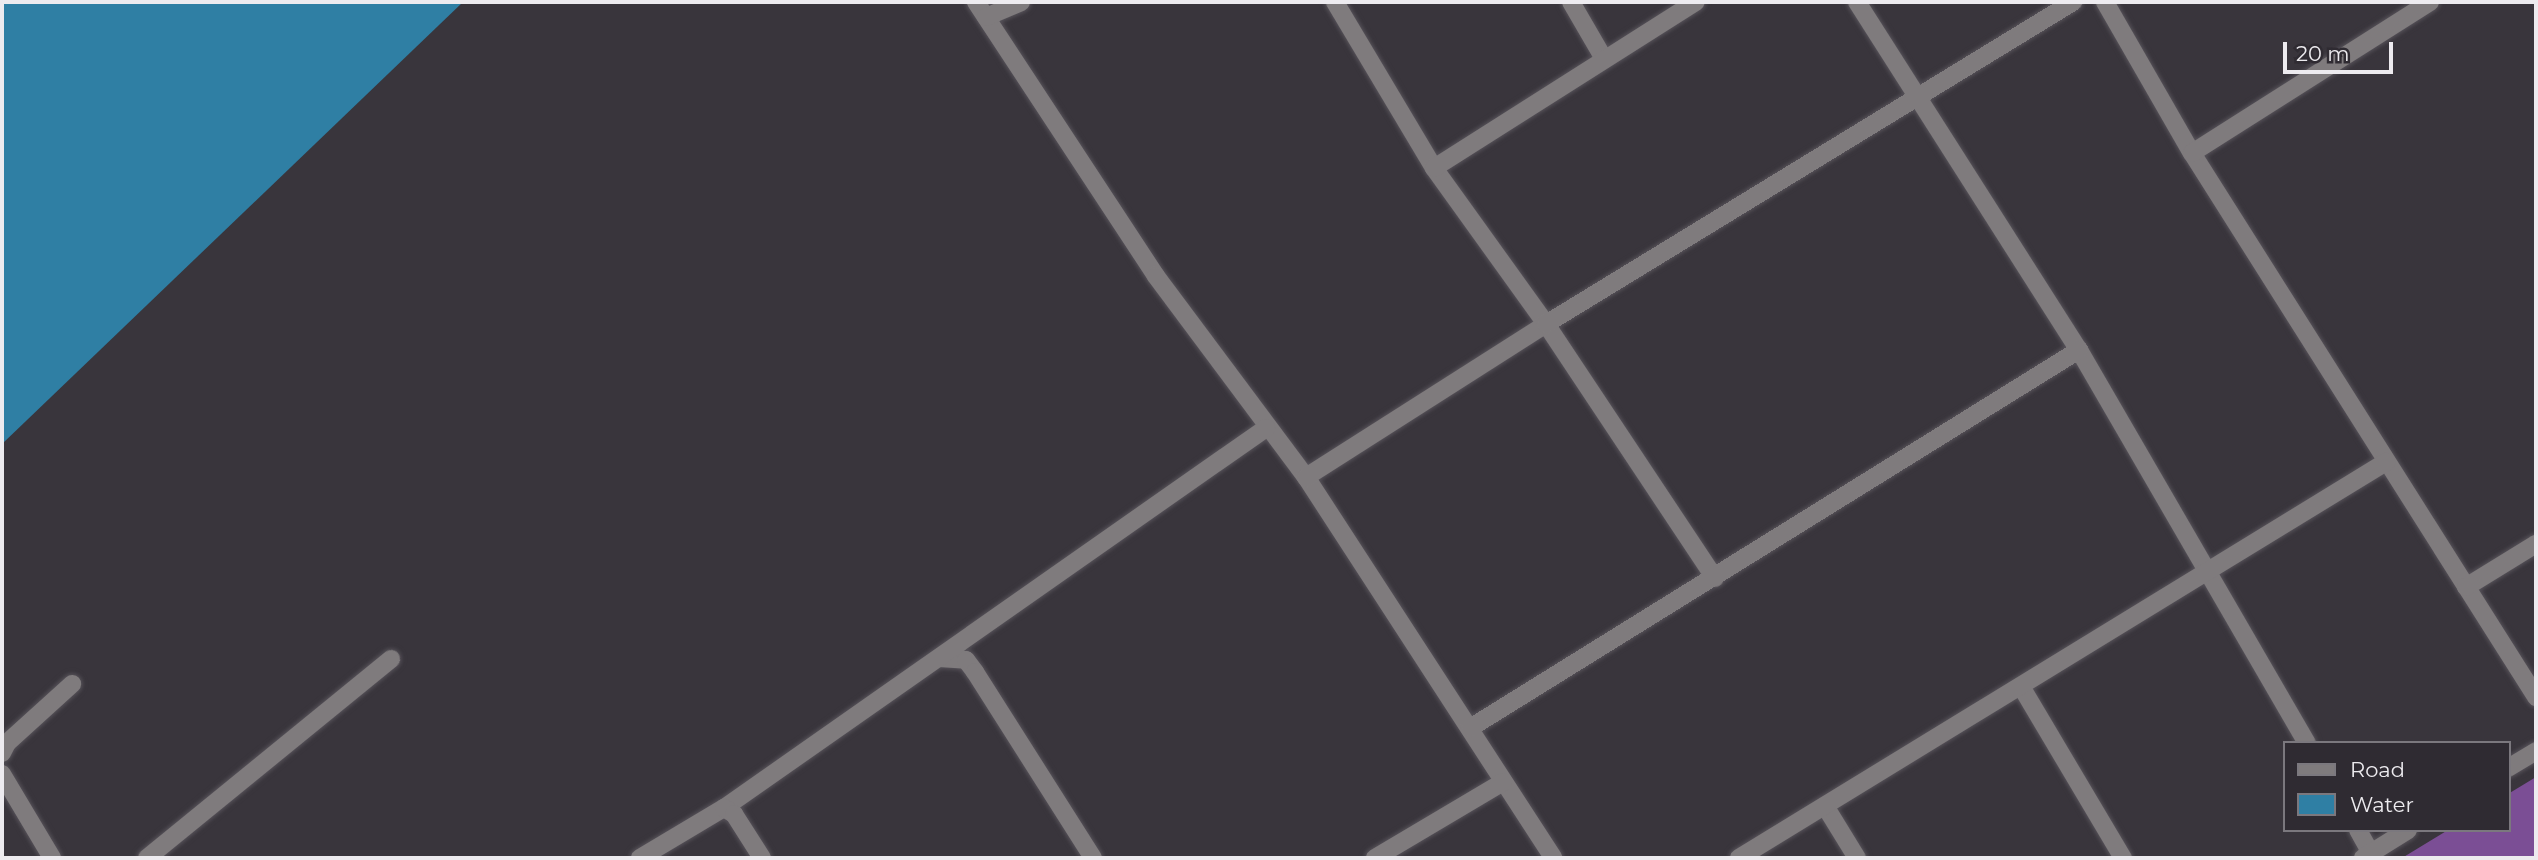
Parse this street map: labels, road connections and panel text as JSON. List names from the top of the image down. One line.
{"legend":["Road","Water"],"scale_bar":"20 m"}
